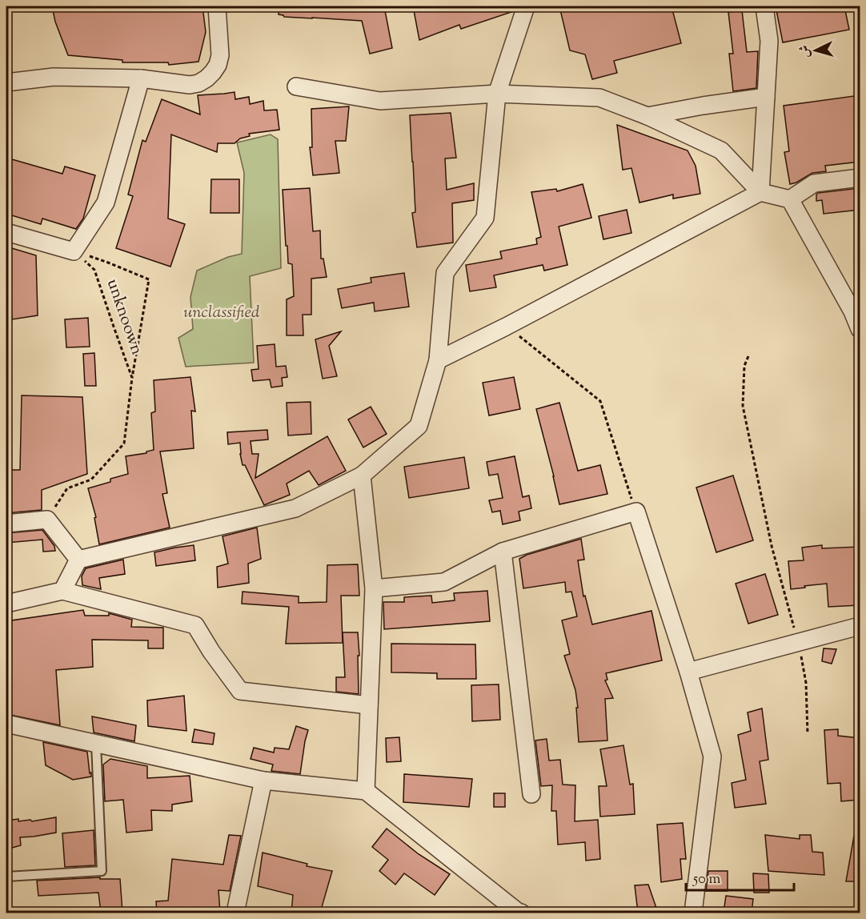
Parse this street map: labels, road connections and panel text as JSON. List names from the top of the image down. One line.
{"streets":{"path":["unknoown"]},"parks":["unclassified"],"scale_bar":"50 m","north":"left"}
